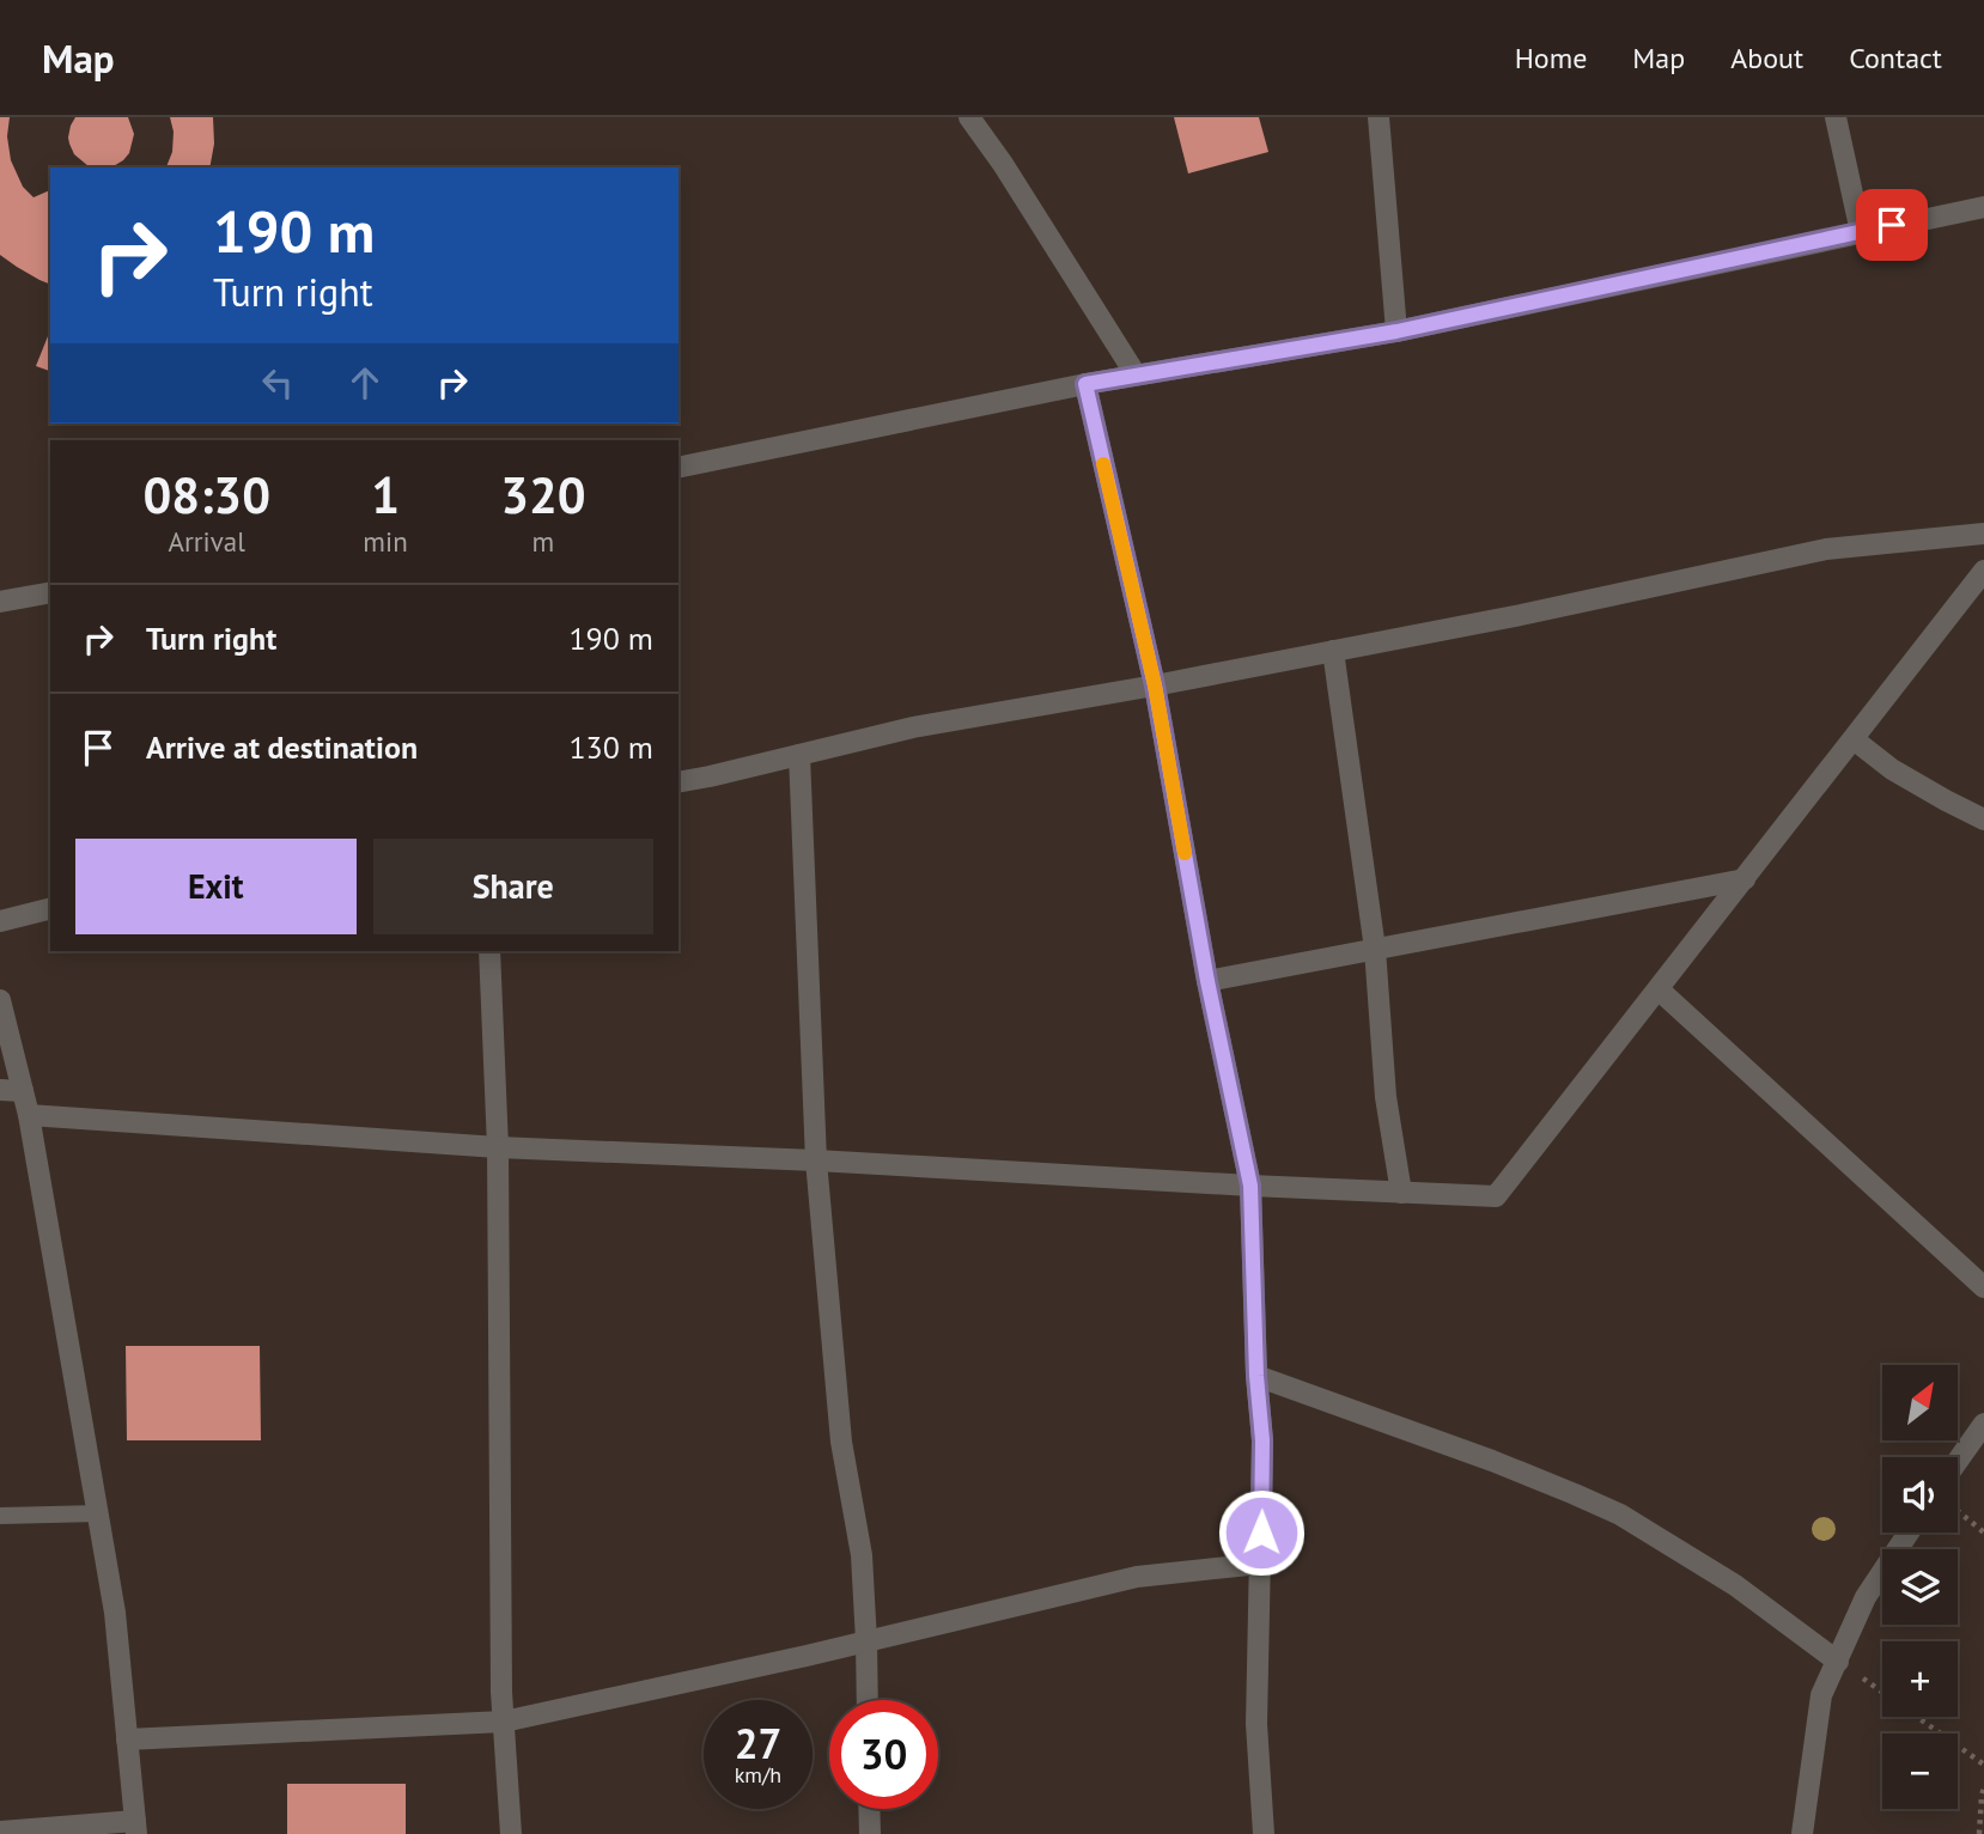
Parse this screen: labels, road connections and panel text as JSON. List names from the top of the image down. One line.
{"north":"top right","page":{"header":"Map","nav":["Home","Map","About","Contact"],"turn":["190 m","Turn right"],"eta":["08:30","Arrival","1","min","320","m"],"list":[{"name":"Turn right","value":"190 m"},{"name":"Arrive at destination","value":"130 m"}],"buttons":["Exit","Share"],"map_buttons":["+","−"],"speed":"27 km/h","limit":"30"}}
